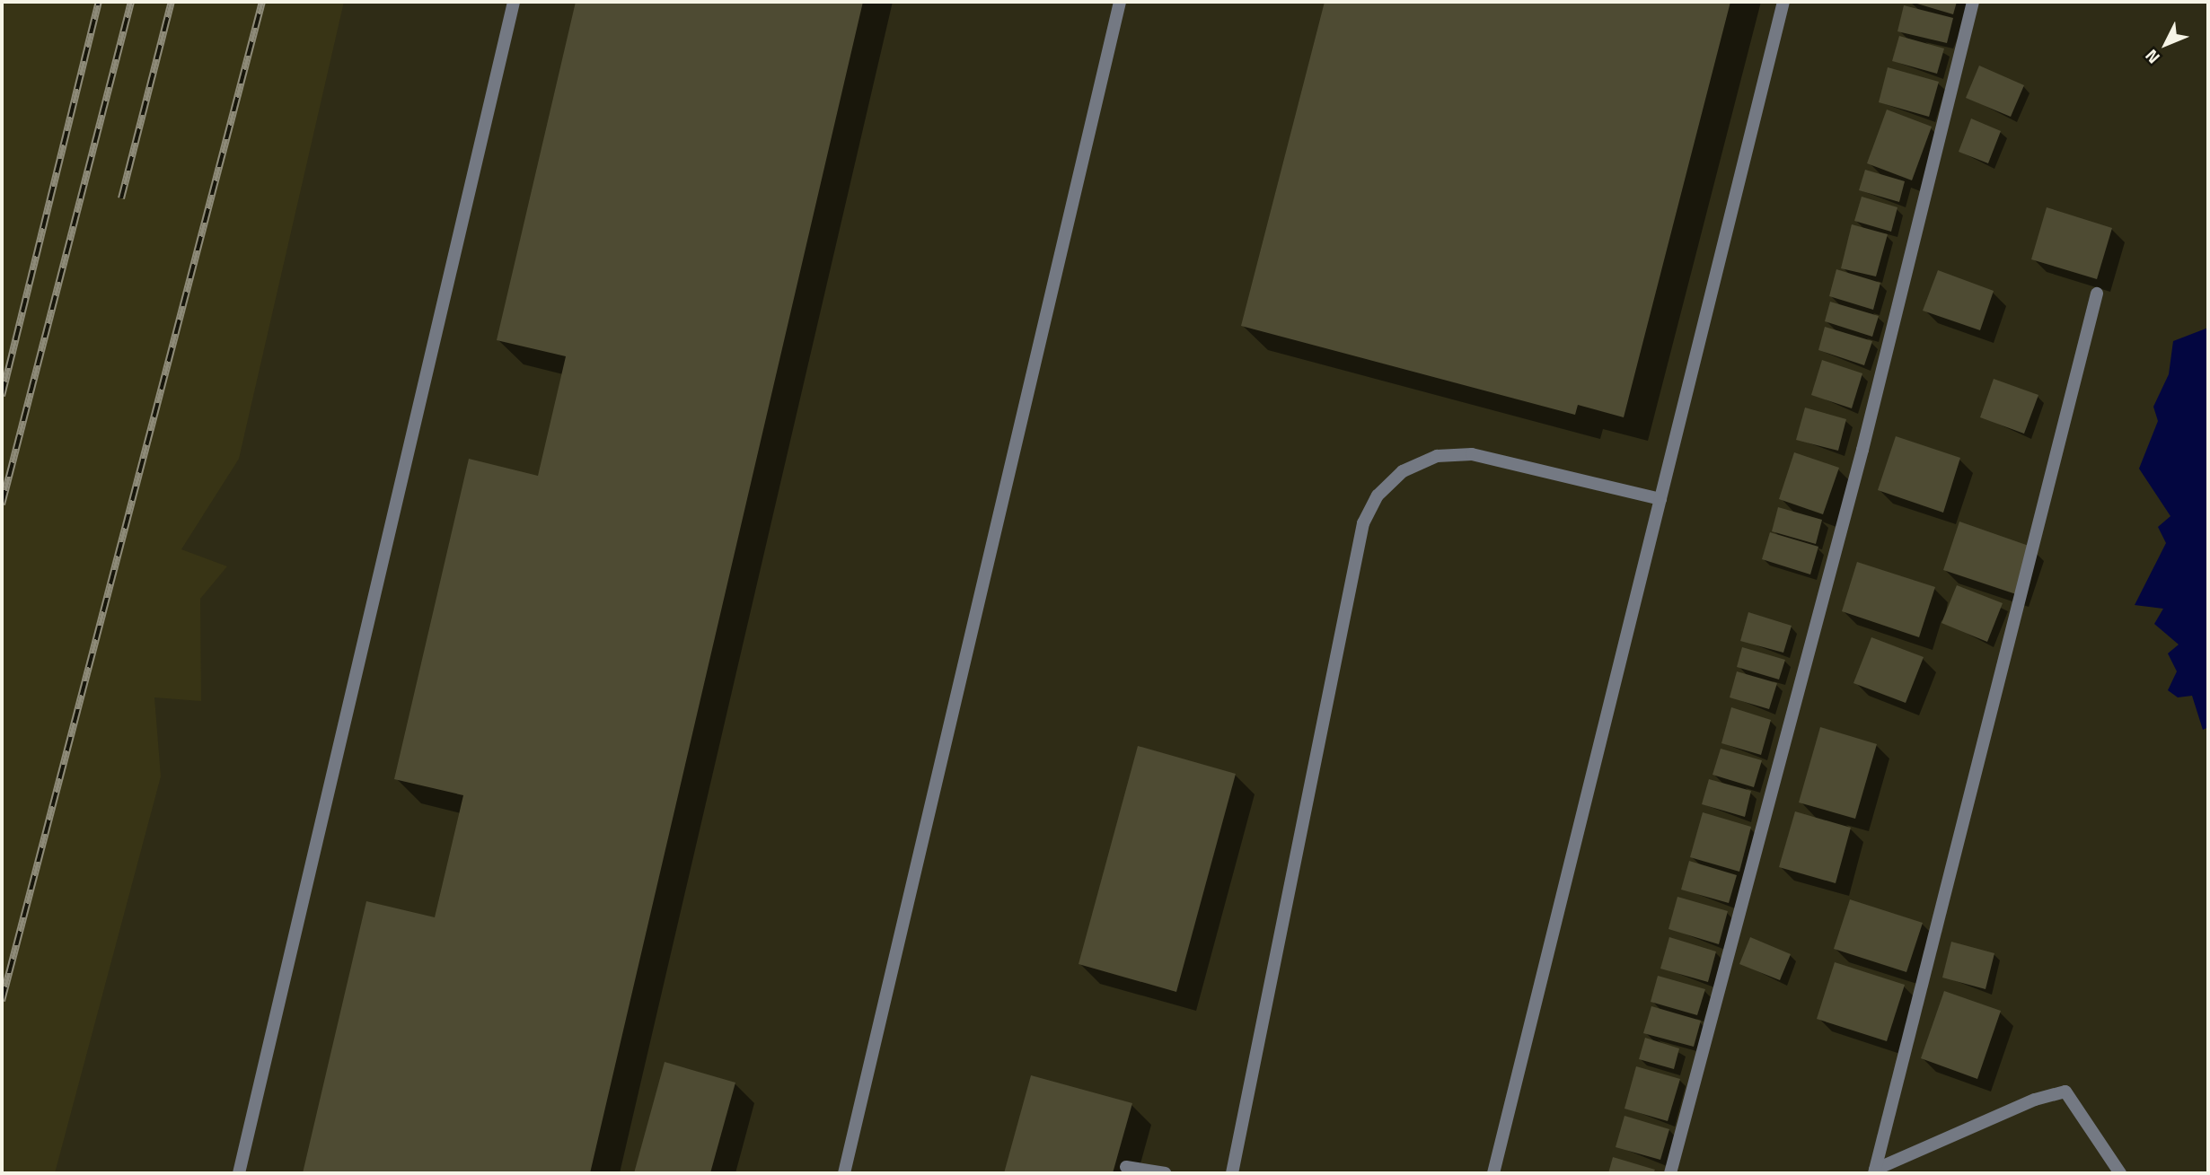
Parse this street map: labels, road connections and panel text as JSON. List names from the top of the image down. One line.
{"north":"bottom left"}
